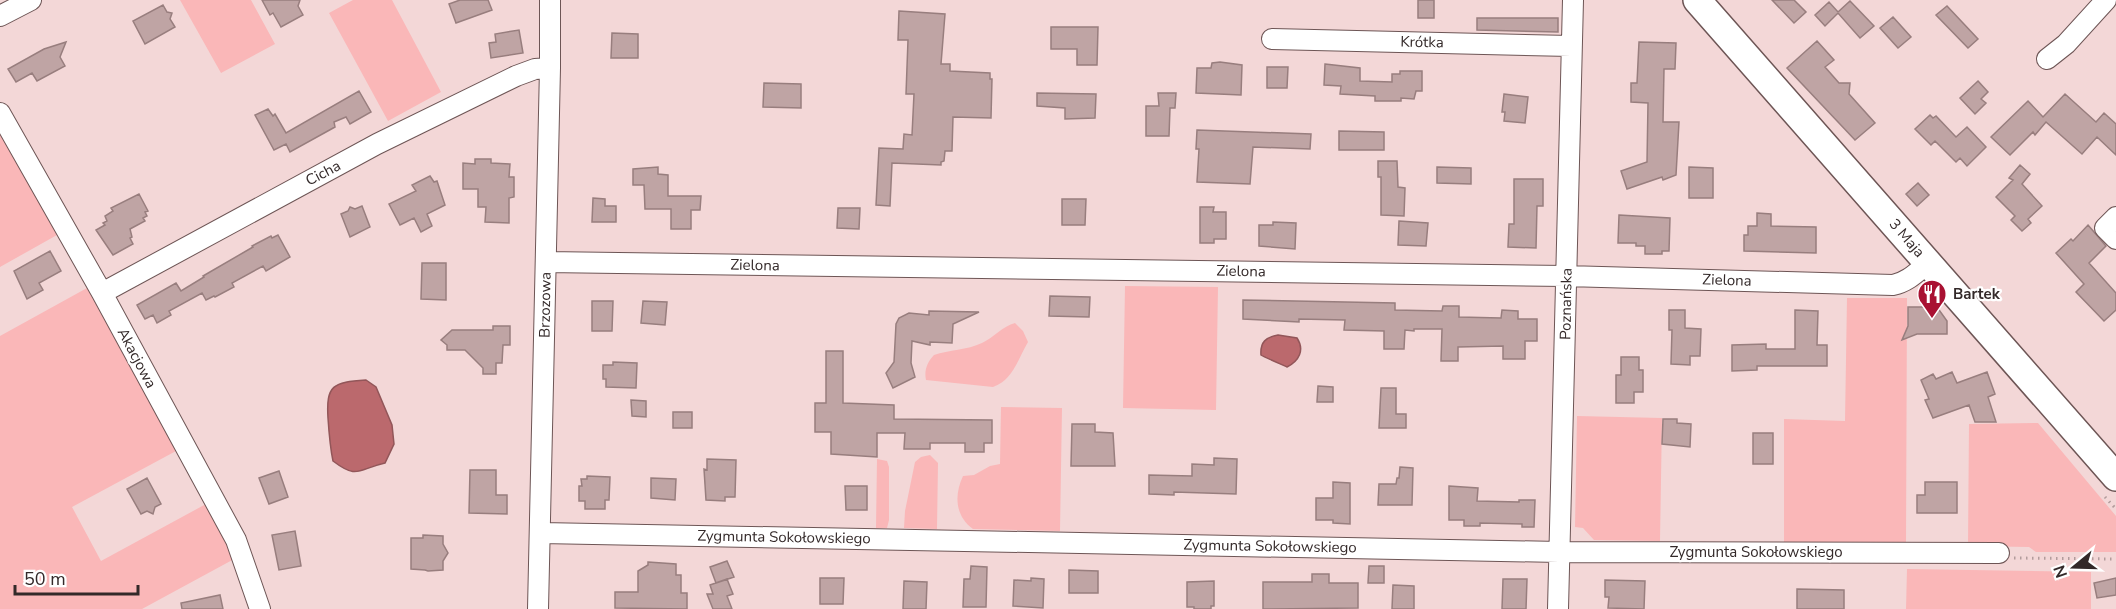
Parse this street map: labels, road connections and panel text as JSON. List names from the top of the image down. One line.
{"streets":{"street":["Krótka","Cicha","3 Maja","Zielona","Poznańska","Brzozowa","Akacjowa","Zygmunta Sokołowskiego"]},"crossings":[["Krótka","Poznańska"],["Cicha","Brzozowa"],["Cicha","Akacjowa"],["3 Maja","Zielona"],["Zielona","Poznańska"],["Zielona","Brzozowa"],["Poznańska","Zygmunta Sokołowskiego"],["Brzozowa","Zygmunta Sokołowskiego"]],"places":{"restaurant":["Bartek"]},"scale_bar":"50 m","north":"left"}
